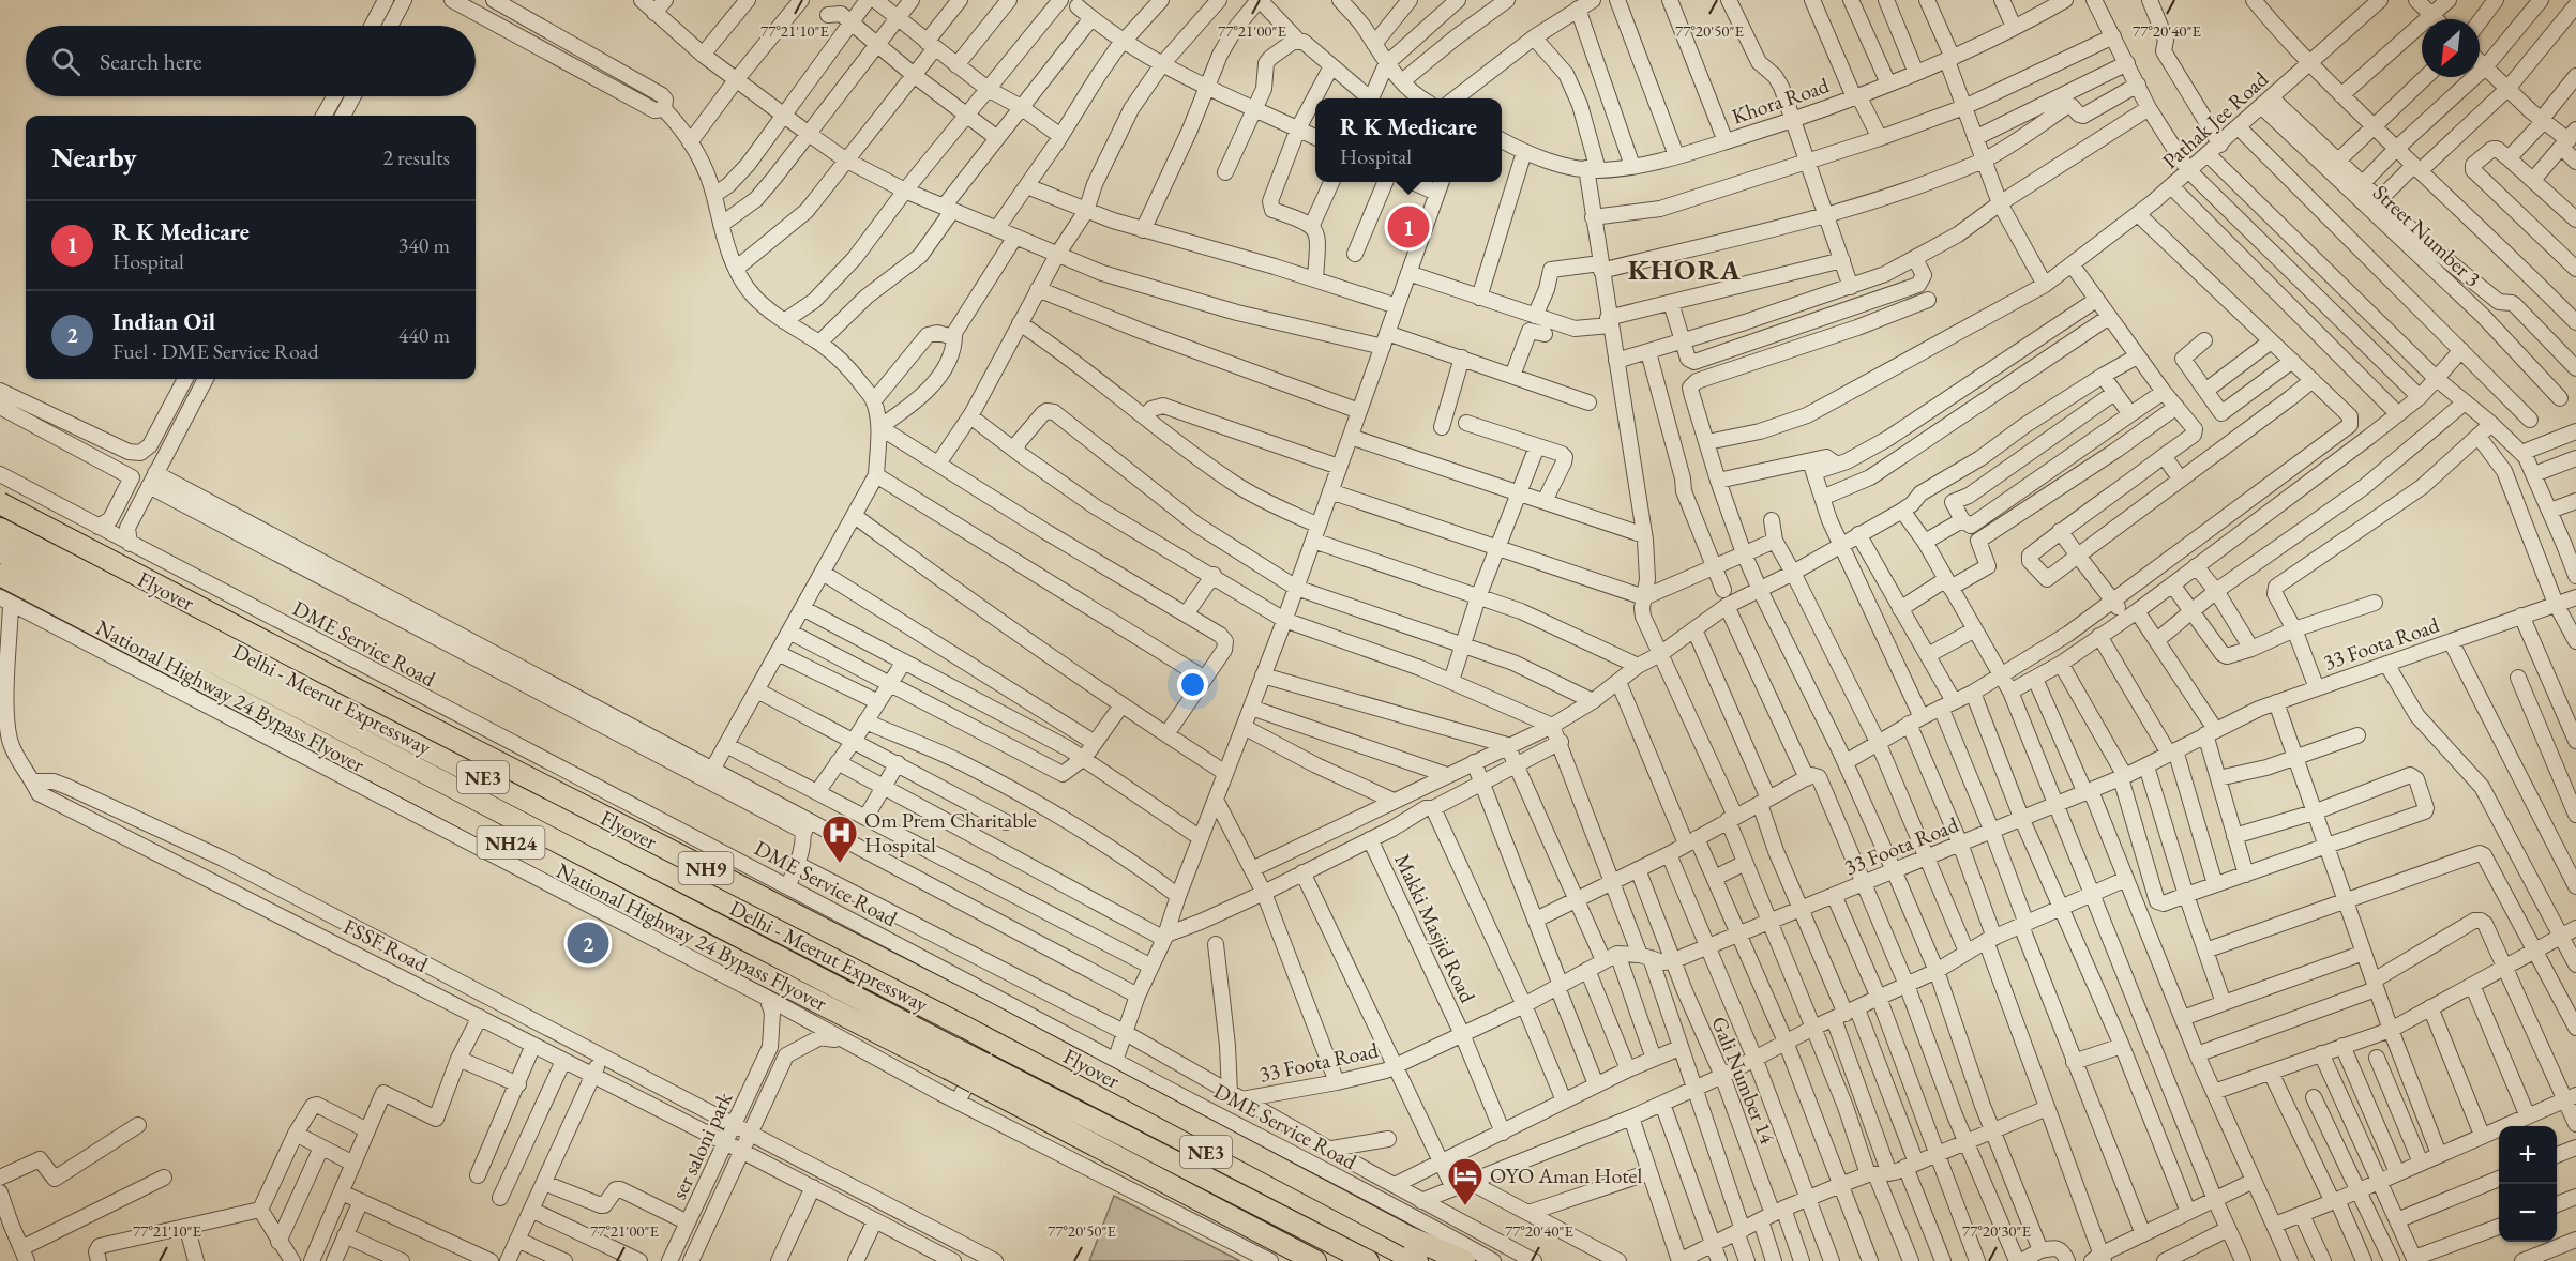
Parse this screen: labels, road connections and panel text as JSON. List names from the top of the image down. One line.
{"streets":{"highway":["Flyover","National Highway 24 Bypass Flyover","Delhi - Meerut Expressway","NE3","NH24","NH9"],"street":["Khora Road","Pathak Jee Road","Street Number 3","DME Service Road","33 Foota Road","Makki Masjid Road","FSSF Road","Gali Number 14","ser saloni park"]},"crossings":[["Pathak Jee Road","Street Number 3"],["33 Foota Road","Makki Masjid Road"],["33 Foota Road","Gali Number 14"],["National Highway 24 Bypass Flyover","Delhi - Meerut Expressway"],["FSSF Road","ser saloni park"]],"districts":["KHORA"],"places":{"hospital":["Om Prem Charitable Hospital"],"hotel":["OYO Aman Hotel"]},"north":"bottom left","page":{"search":"Search here","popup":["R K Medicare","Hospital"],"heading":["Nearby","2 results"],"list":[{"mark":"1","name":"R K Medicare","note":"Hospital","value":"340 m"},{"mark":"2","name":"Indian Oil","note":"Fuel · DME Service Road","value":"440 m"}],"pins":["1","2"],"map_buttons":["+","−"]},"coordinates":["77°21'10\"E","77°21'00\"E","77°20'50\"E","77°20'40\"E","77°20'30\"E"]}
